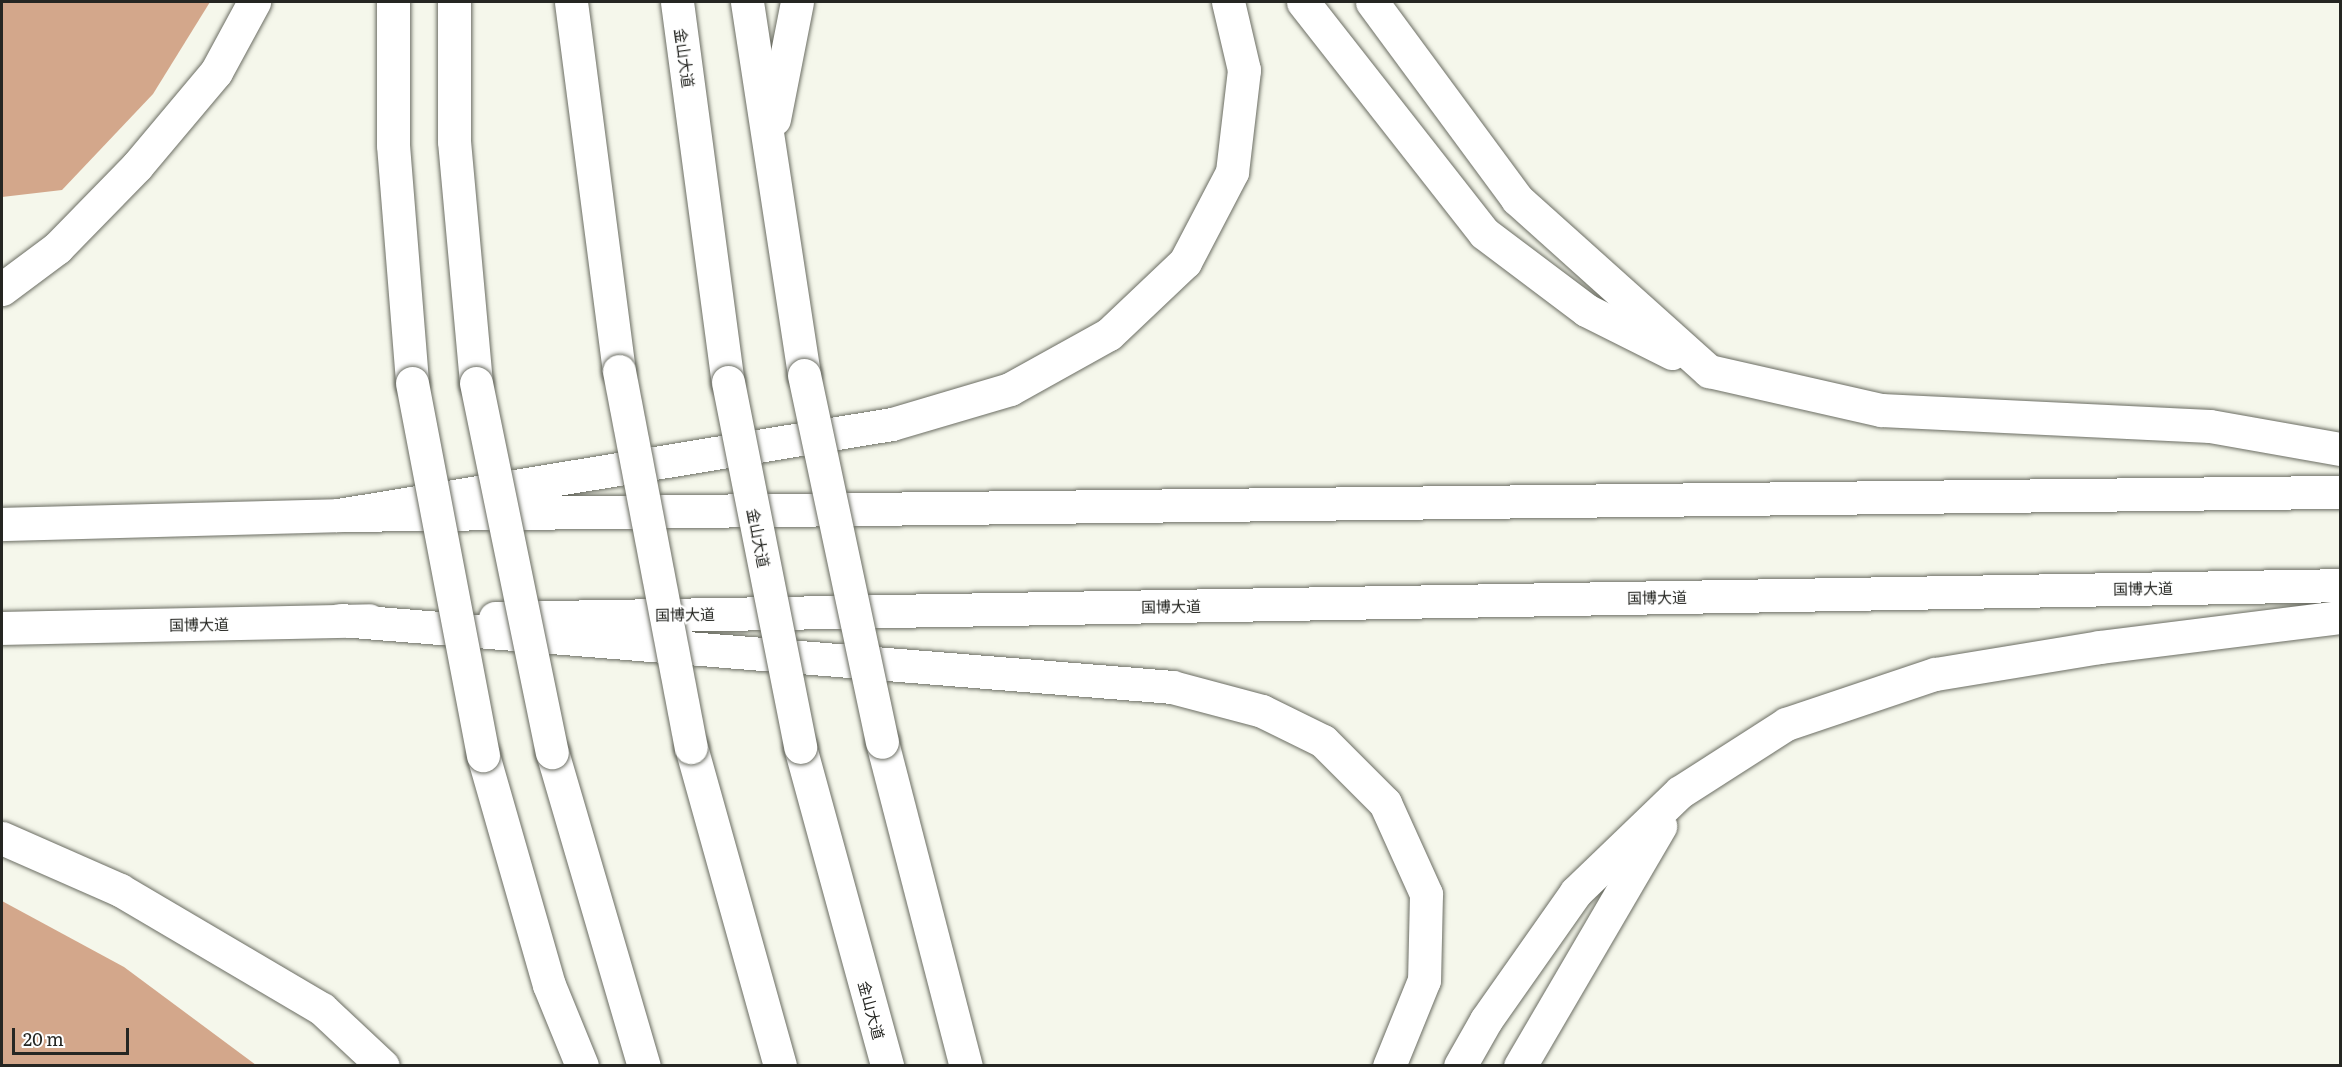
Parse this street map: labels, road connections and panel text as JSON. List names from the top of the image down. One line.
{"streets":{"main road":["金山大道","国博大道"]},"scale_bar":"20 m"}
